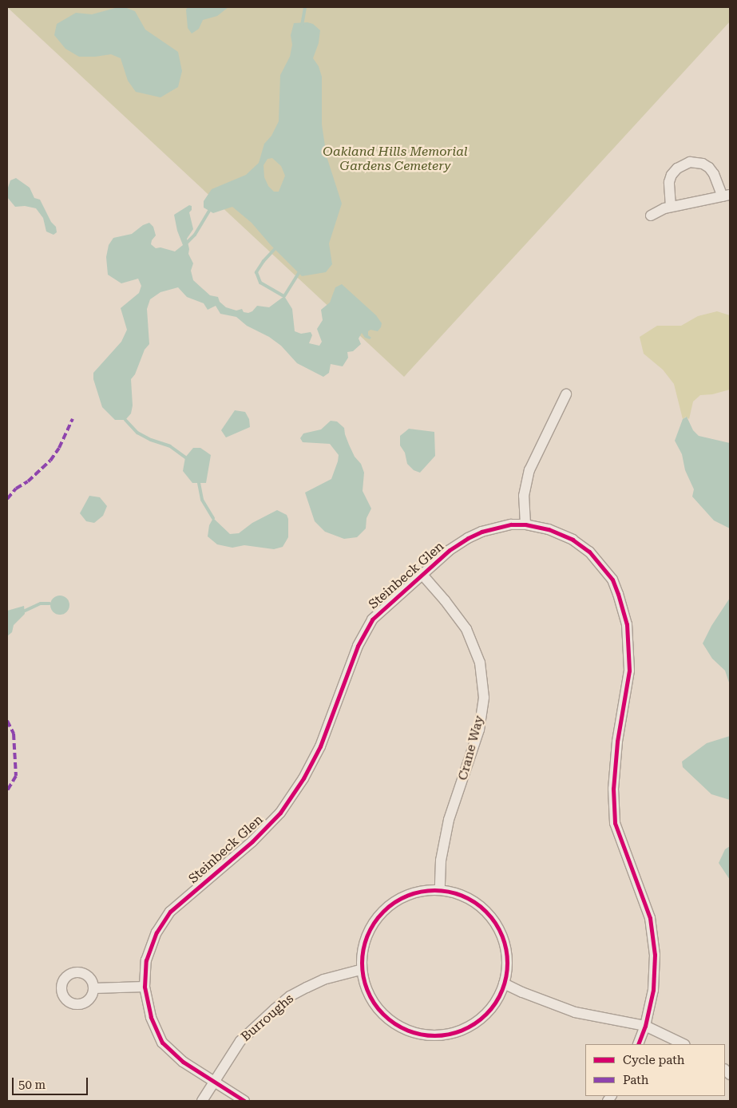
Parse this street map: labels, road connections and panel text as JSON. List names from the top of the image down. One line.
{"streets":{"street":["Steinbeck Glen","Crane Way","Burroughs"]},"crossings":[["Steinbeck Glen","Crane Way"],["Steinbeck Glen","Burroughs"]],"parks":["Oakland Hills Memorial Gardens Cemetery"],"legend":["Cycle path","Path"],"scale_bar":"50 m"}
